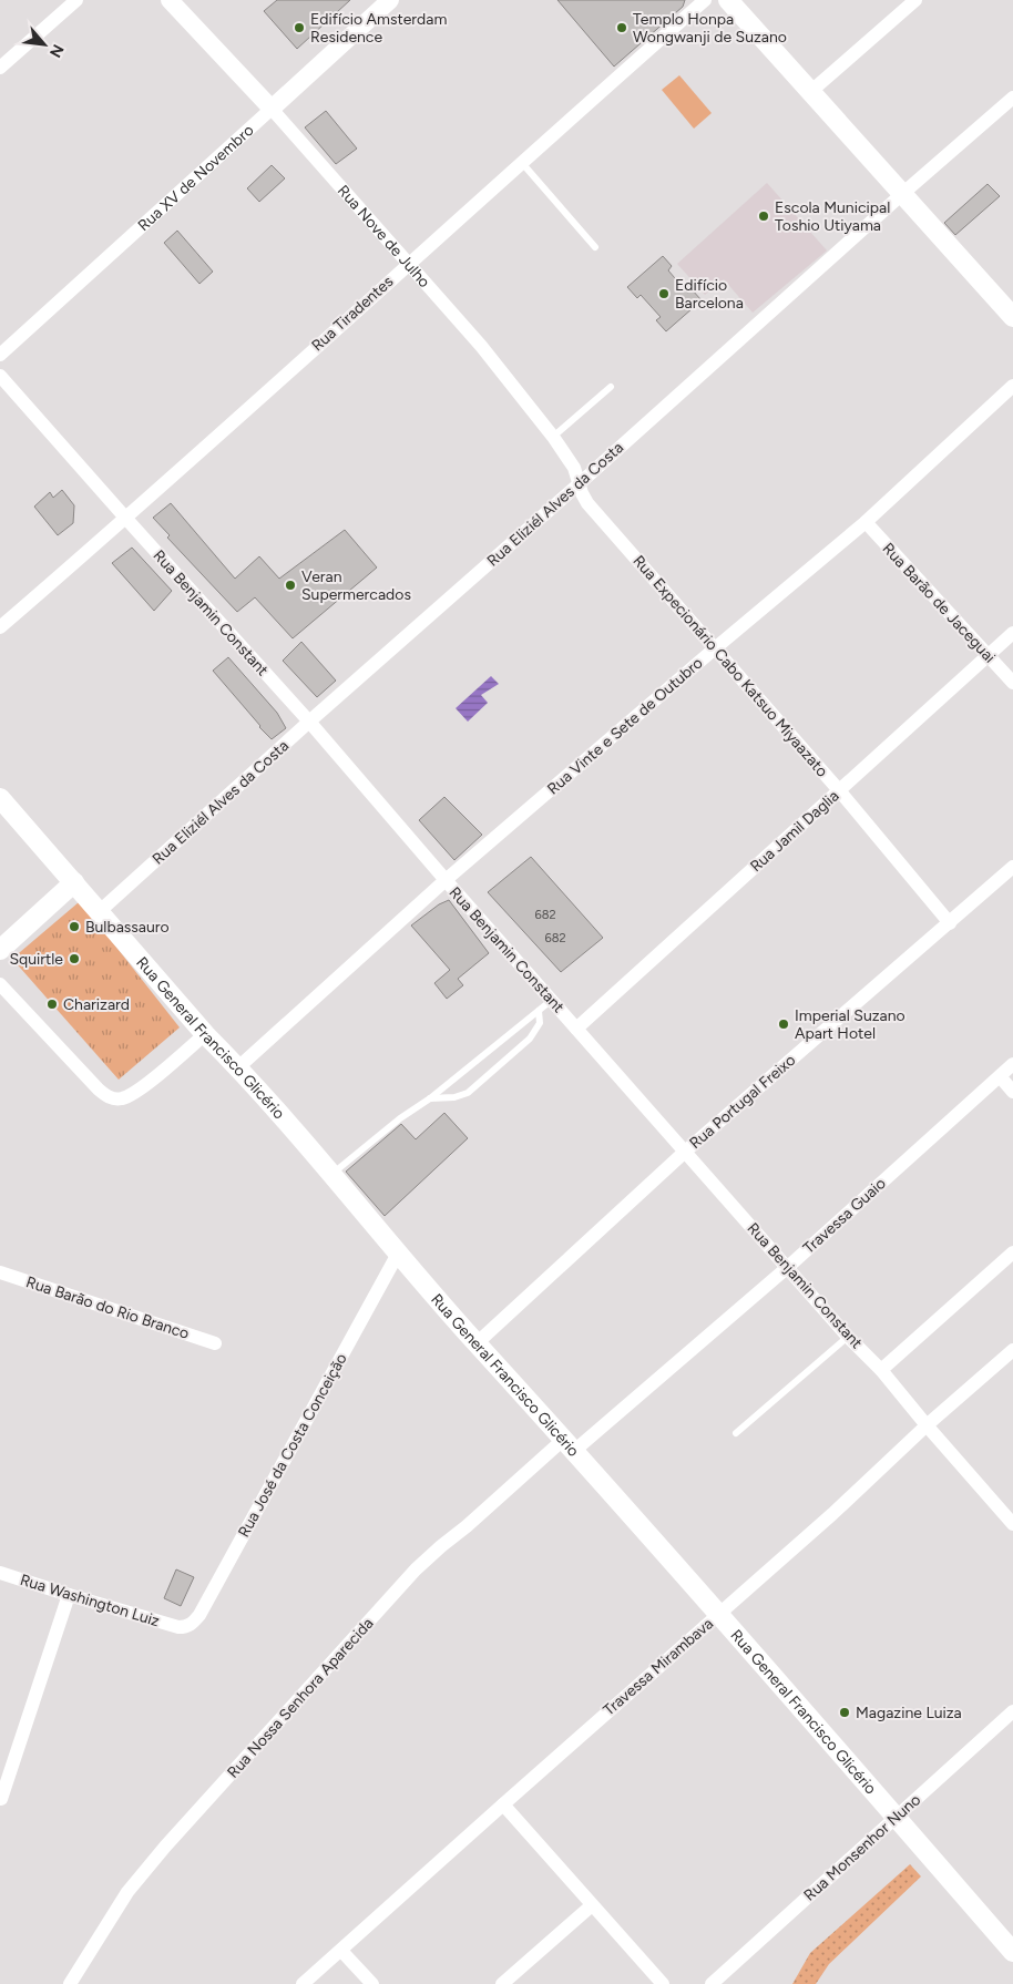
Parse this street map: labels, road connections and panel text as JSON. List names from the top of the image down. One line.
{"streets":{"main road":["Rua General Francisco Glicério"],"street":["Rua XV de Novembro","Rua Nove de Julho","Rua Tiradentes","Rua Eliziél Alves da Costa","Rua Barão de Jaceguai","Rua Benjamin Constant","Rua Expecionário Cabo Katsuo Miyaazato","Rua Vinte e Sete de Outubro","Rua Jamil Daglia","Rua Portugal Freixo","Travessa Guaio","Rua Barão do Rio Branco","Rua José da Costa Conceição","Rua Washington Luiz","Travessa Mirambava","Rua Nossa Senhora Aparecida","Rua Monsenhor Nuno"]},"crossings":[["Rua XV de Novembro","Rua Nove de Julho"],["Rua Nove de Julho","Rua Tiradentes"],["Rua Nove de Julho","Rua Eliziél Alves da Costa"],["Rua Nove de Julho","Rua Expecionário Cabo Katsuo Miyaazato"],["Rua Tiradentes","Rua Benjamin Constant"],["Rua Eliziél Alves da Costa","Rua Benjamin Constant"],["Rua Eliziél Alves da Costa","Rua Expecionário Cabo Katsuo Miyaazato"],["Rua Eliziél Alves da Costa","Rua General Francisco Glicério"],["Rua Barão de Jaceguai","Rua Vinte e Sete de Outubro"],["Rua Barão de Jaceguai","Rua Jamil Daglia"],["Rua Benjamin Constant","Rua Vinte e Sete de Outubro"],["Rua Benjamin Constant","Rua Jamil Daglia"],["Rua Benjamin Constant","Rua Portugal Freixo"],["Rua Benjamin Constant","Travessa Guaio"],["Rua Benjamin Constant","Travessa Mirambava"],["Rua Expecionário Cabo Katsuo Miyaazato","Rua Vinte e Sete de Outubro"],["Rua Expecionário Cabo Katsuo Miyaazato","Rua Jamil Daglia"],["Rua Expecionário Cabo Katsuo Miyaazato","Rua Portugal Freixo"],["Rua Vinte e Sete de Outubro","Rua General Francisco Glicério"],["Rua General Francisco Glicério","Rua Portugal Freixo"],["Rua General Francisco Glicério","Travessa Guaio"],["Rua General Francisco Glicério","Rua José da Costa Conceição"],["Rua General Francisco Glicério","Travessa Mirambava"],["Rua General Francisco Glicério","Rua Nossa Senhora Aparecida"],["Rua General Francisco Glicério","Rua Monsenhor Nuno"],["Travessa Guaio","Rua Nossa Senhora Aparecida"],["Rua José da Costa Conceição","Rua Washington Luiz"]],"places":["Edifício Amsterdam Residence","Templo Honpa Wongwanji de Suzano","Escola Municipal Toshio Utiyama","Edifício Barcelona","Veran Supermercados","Bulbassauro","Squirtle","Charizard","Imperial Suzano Apart Hotel","Magazine Luiza"],"house_numbers":["682","682"],"north":"bottom right"}
